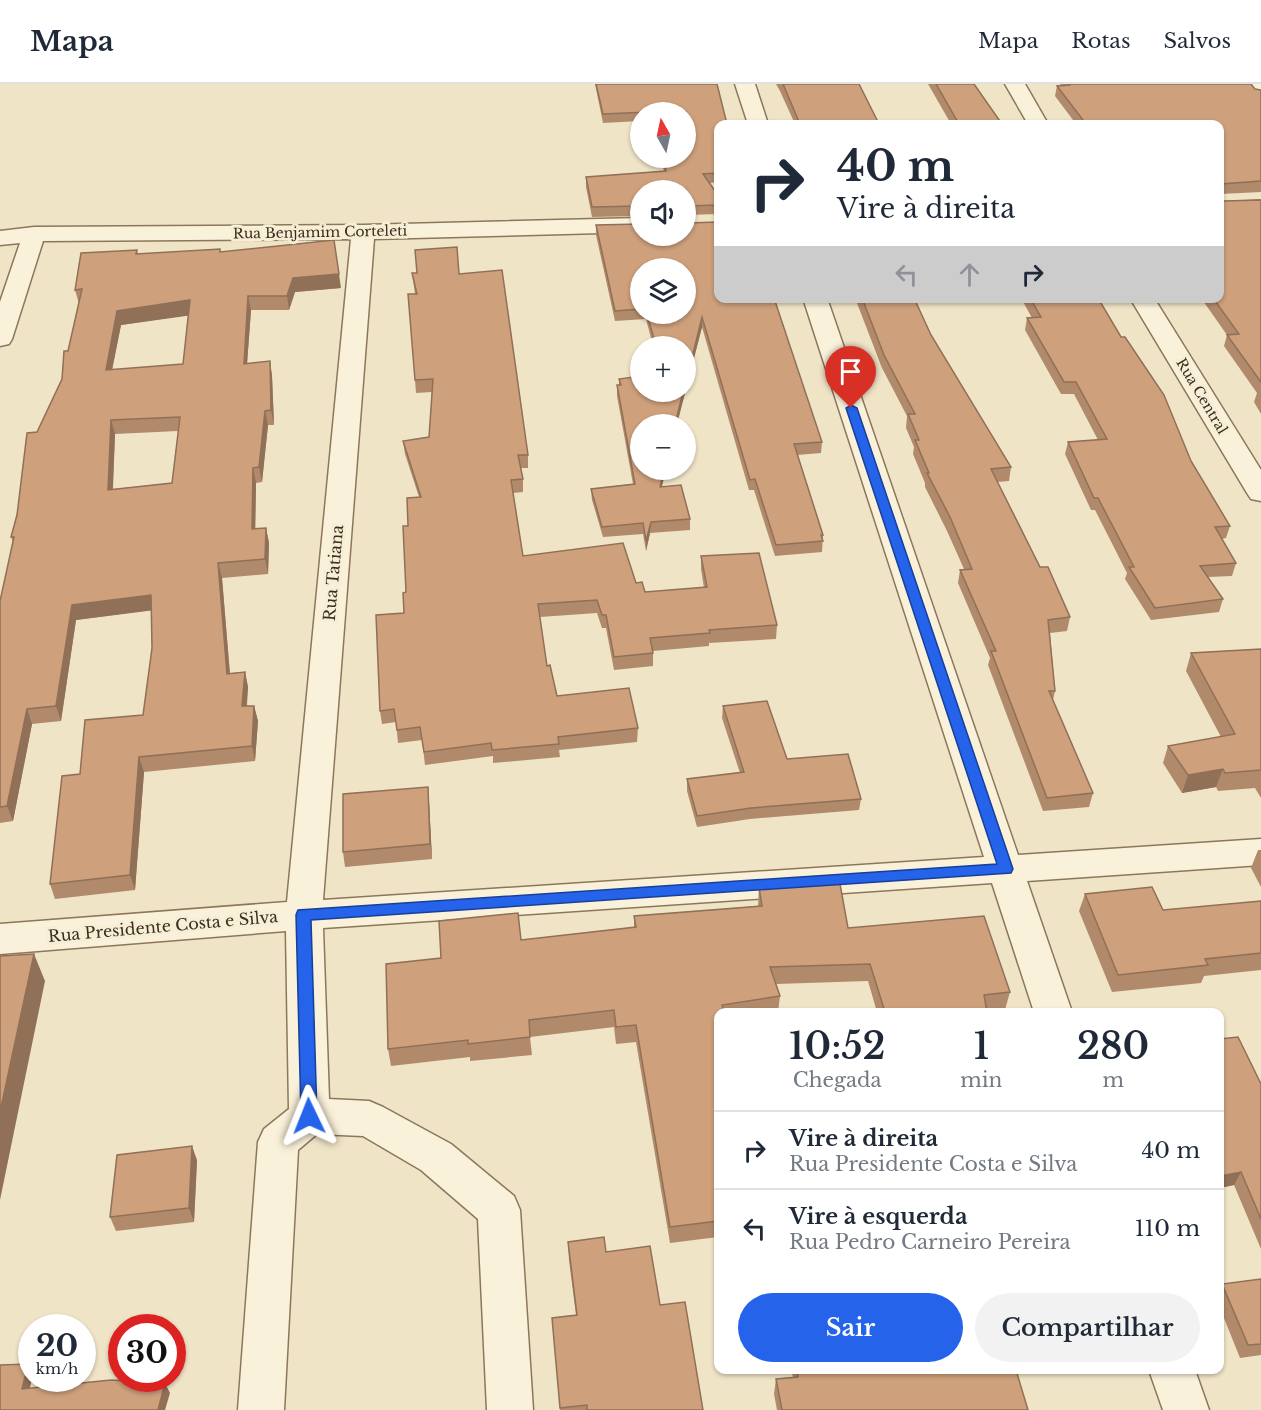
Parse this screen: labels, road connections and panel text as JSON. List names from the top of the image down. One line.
{"streets":{"street":["Rua Benjamim Corteleti","Rua Central","Rua Tatiana","Rua Presidente Costa e Silva"]},"crossings":[["Rua Benjamim Corteleti","Rua Tatiana"],["Rua Tatiana","Rua Presidente Costa e Silva"]],"north":"top","page":{"header":"Mapa","nav":["Mapa","Rotas","Salvos"],"map_buttons":["+","−"],"turn":["40 m","Vire à direita"],"eta":["10:52","Chegada","1","min","280","m"],"list":[{"name":"Vire à direita","note":"Rua Presidente Costa e Silva","value":"40 m"},{"name":"Vire à esquerda","note":"Rua Pedro Carneiro Pereira","value":"110 m"}],"buttons":["Sair","Compartilhar"],"speed":"20 km/h","limit":"30"}}
